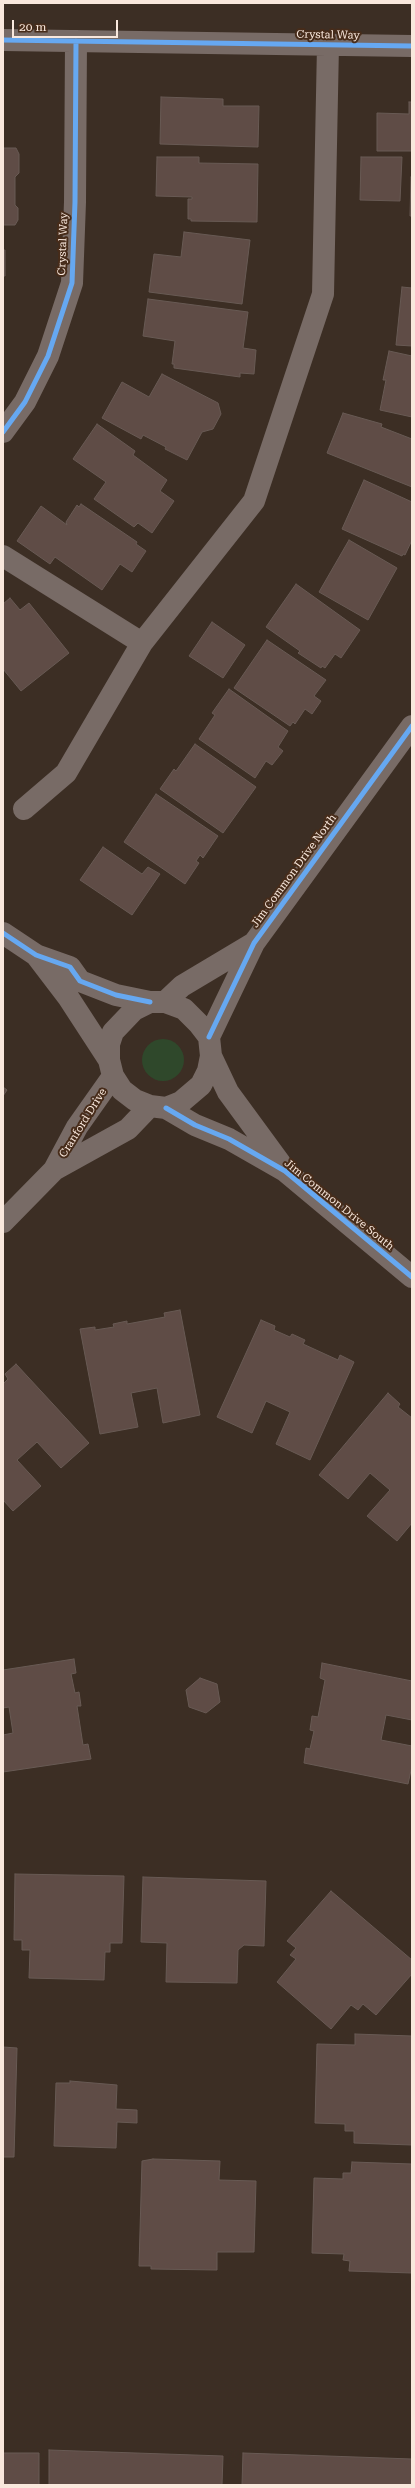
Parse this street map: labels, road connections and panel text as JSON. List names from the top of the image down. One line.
{"streets":{"street":["Crystal Way","Jim Common Drive North","Cranford Drive","Jim Common Drive South"]},"crossings":[["Jim Common Drive North","Cranford Drive"],["Jim Common Drive North","Jim Common Drive South"],["Cranford Drive","Jim Common Drive South"]],"scale_bar":"20 m"}
